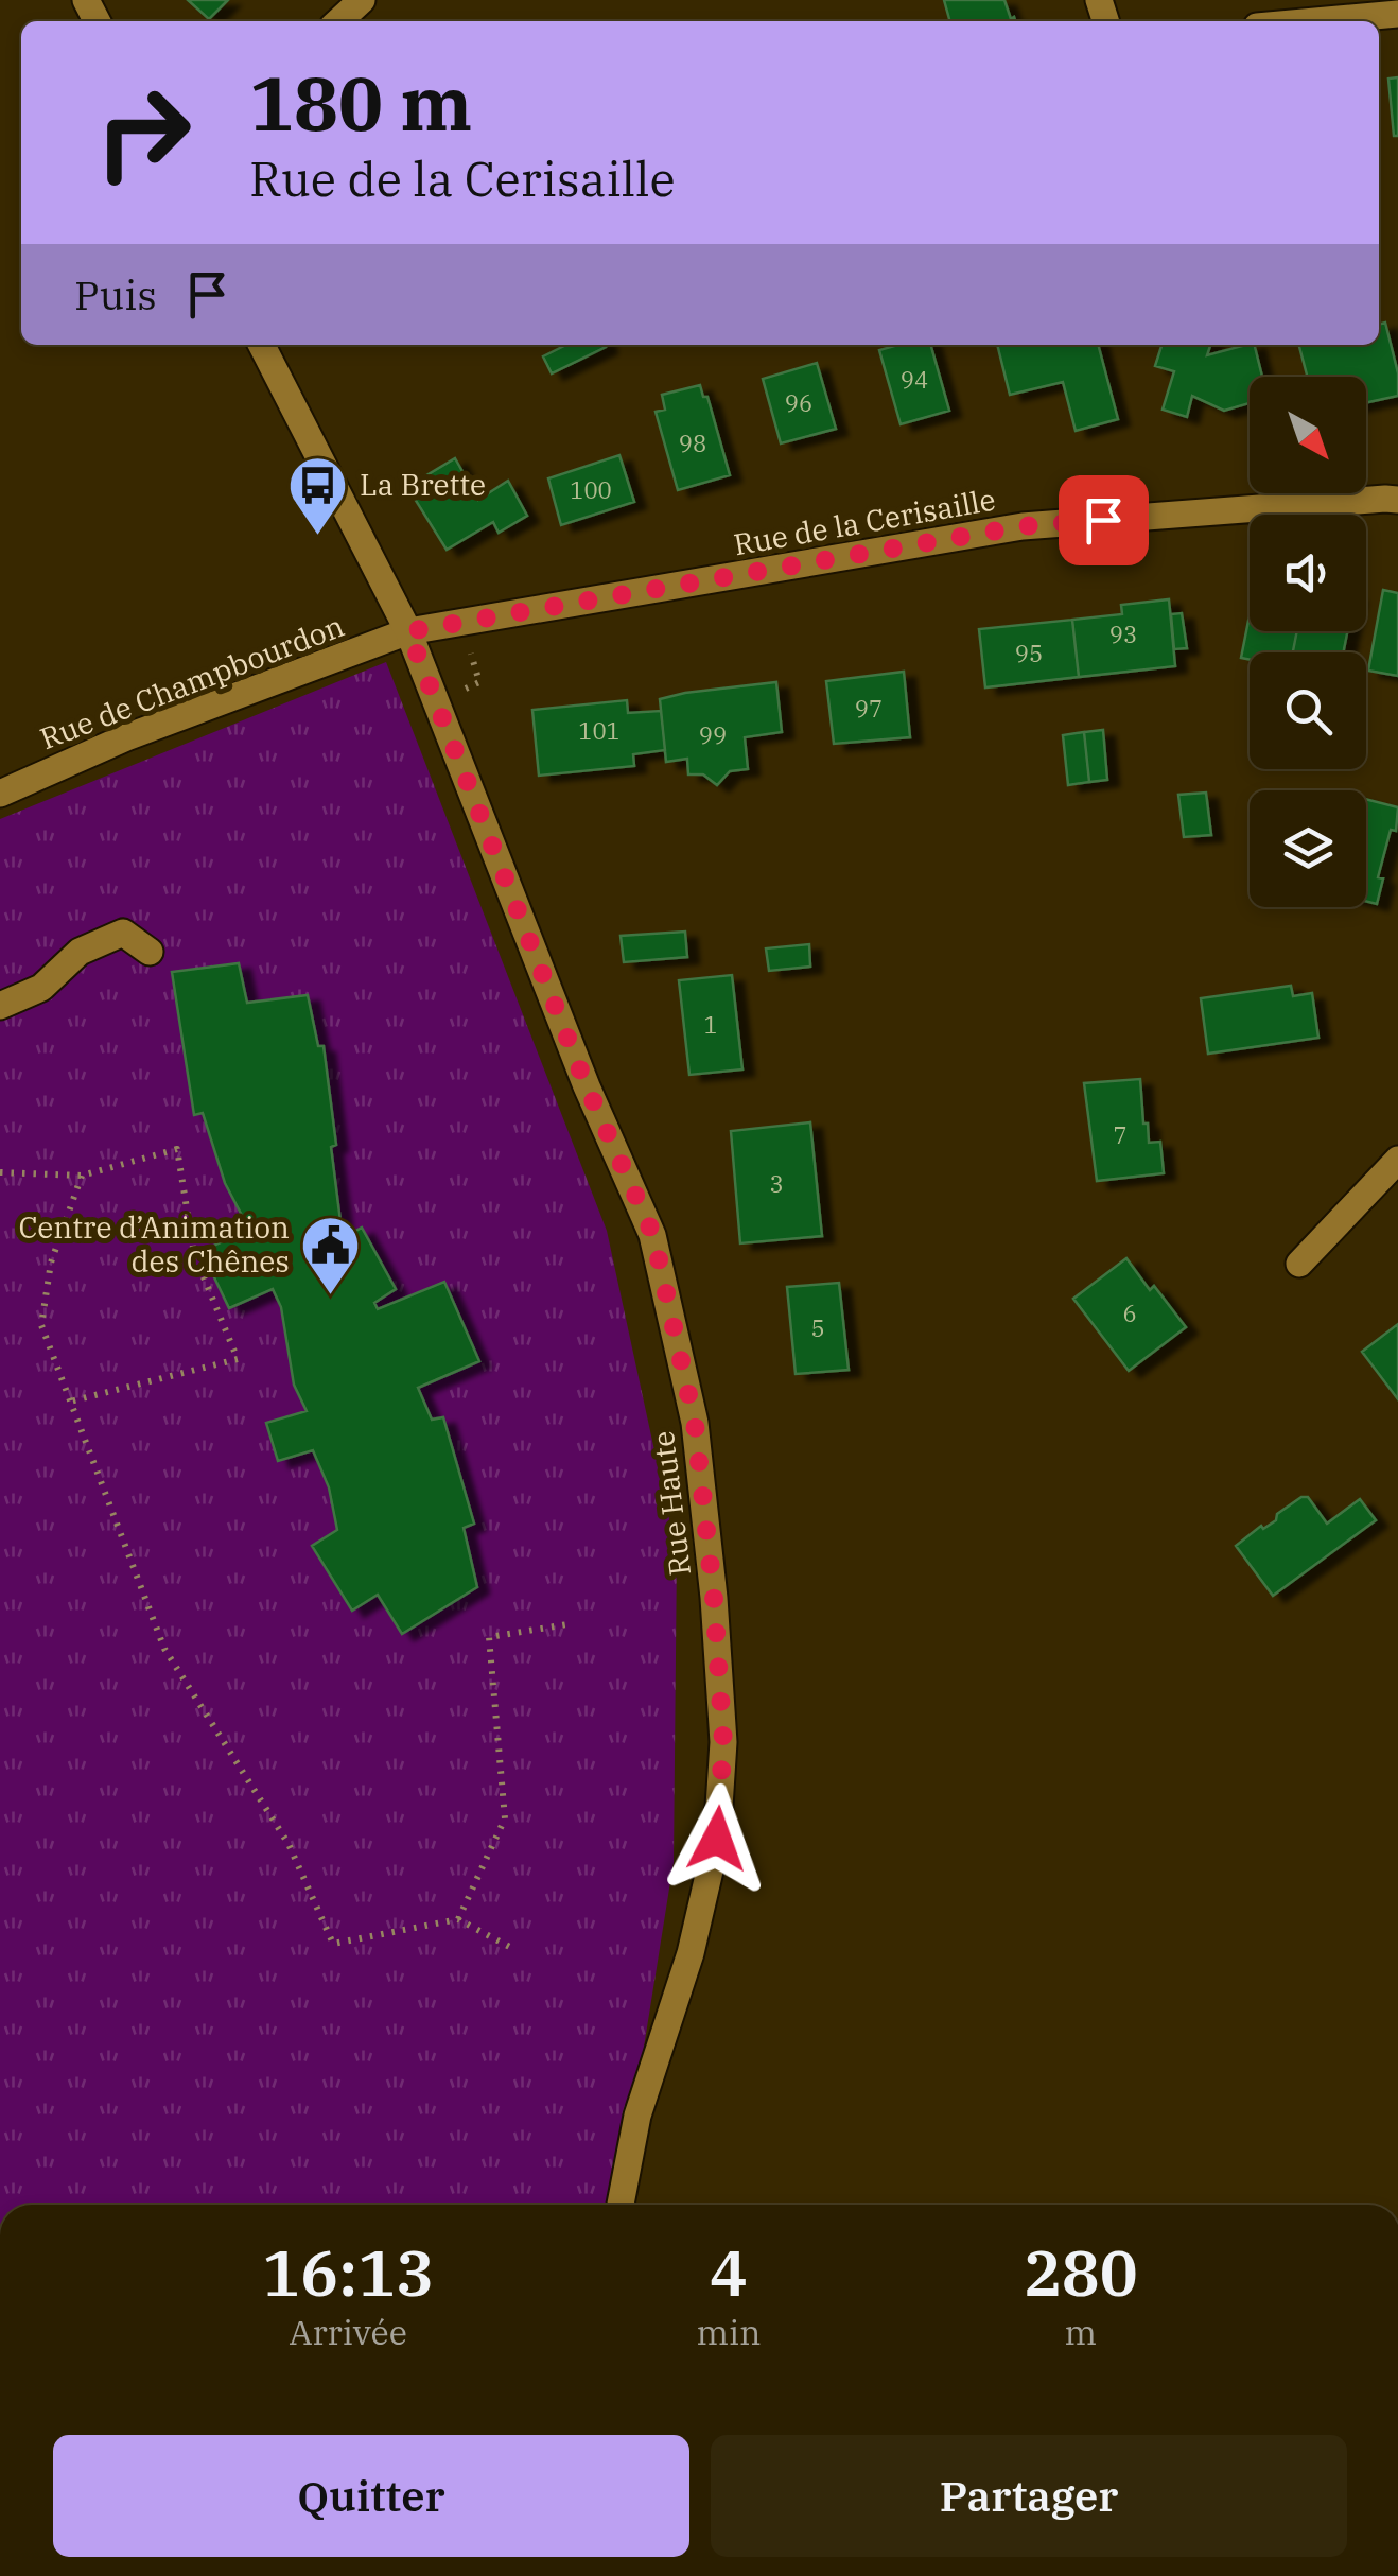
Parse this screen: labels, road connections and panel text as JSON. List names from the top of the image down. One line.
{"streets":{"street":["Rue de la Cerisaille","Rue de Champbourdon","Rue Haute"]},"crossings":[["Rue de la Cerisaille","Rue de Champbourdon"],["Rue de la Cerisaille","Rue Haute"],["Rue de Champbourdon","Rue Haute"]],"places":{"bus stop":["La Brette"],"public building":["Centre d’Animation des Chênes"]},"house_numbers":["94","96","98","100","93","95","97","101","99","1","7","3","6","5"],"north":"bottom right","page":{"turn":["180 m","Rue de la Cerisaille"],"then":"Puis","eta":["16:13","Arrivée","4","min","280","m"],"buttons":["Quitter","Partager"]}}
